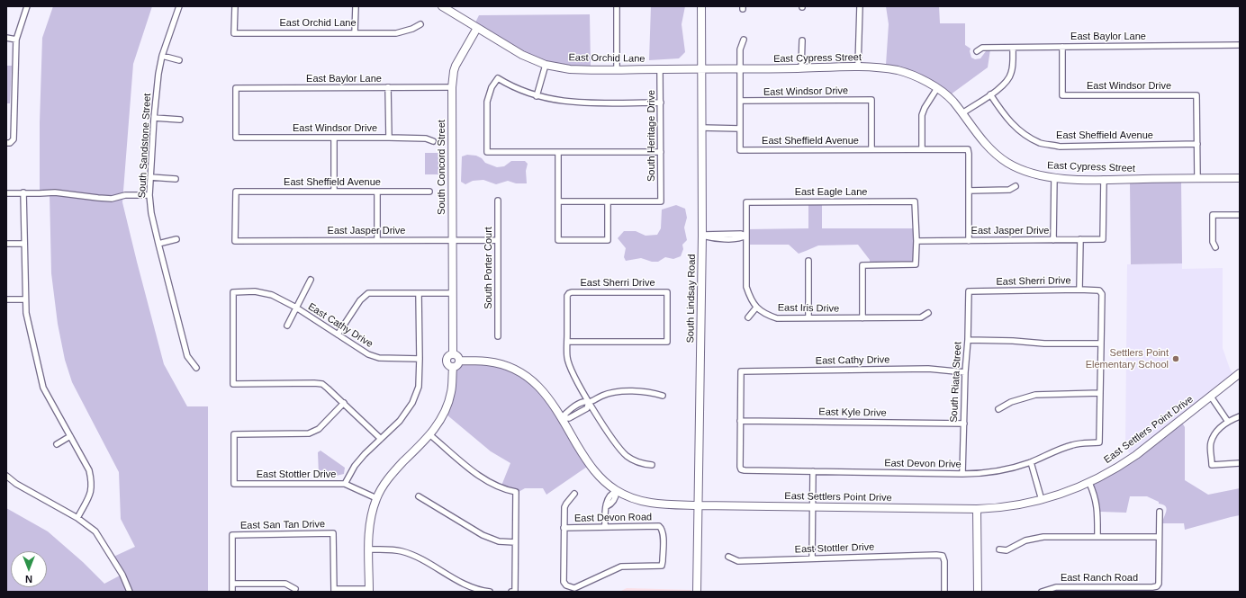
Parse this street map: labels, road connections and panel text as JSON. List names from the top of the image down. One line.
{"streets":{"street":["East Orchid Lane","East Baylor Lane","East Cypress Street","East Windsor Drive","South Heritage Drive","East Sheffield Avenue","South Sandstone Street","South Concord Street","East Eagle Lane","East Jasper Drive","South Porter Court","East Sherri Drive","South Lindsay Road","East Iris Drive","East Cathy Drive","South Riata Street","East Kyle Drive","East Settlers Point Drive","East Devon Drive","East Stottler Drive","East Devon Road","East San Tan Drive","East Ranch Road"]},"crossings":[["East Orchid Lane","East Cypress Street"],["East Orchid Lane","South Heritage Drive"],["East Orchid Lane","South Concord Street"],["East Orchid Lane","South Lindsay Road"],["East Baylor Lane","East Windsor Drive"],["East Baylor Lane","South Concord Street"],["East Cypress Street","East Jasper Drive"],["East Cypress Street","South Lindsay Road"],["East Windsor Drive","East Sheffield Avenue"],["East Sheffield Avenue","East Jasper Drive"],["South Concord Street","East Jasper Drive"],["South Concord Street","East Settlers Point Drive"],["East Eagle Lane","East Jasper Drive"],["East Jasper Drive","South Porter Court"],["East Sherri Drive","South Riata Street"],["South Lindsay Road","East Settlers Point Drive"],["East Cathy Drive","South Riata Street"],["East Cathy Drive","East Kyle Drive"],["East Cathy Drive","East Devon Drive"],["East Cathy Drive","East Stottler Drive"],["South Riata Street","East Kyle Drive"],["South Riata Street","East Devon Drive"],["East Kyle Drive","East Devon Drive"]],"places":["Settlers Point Elementary School"],"north":"bottom"}
